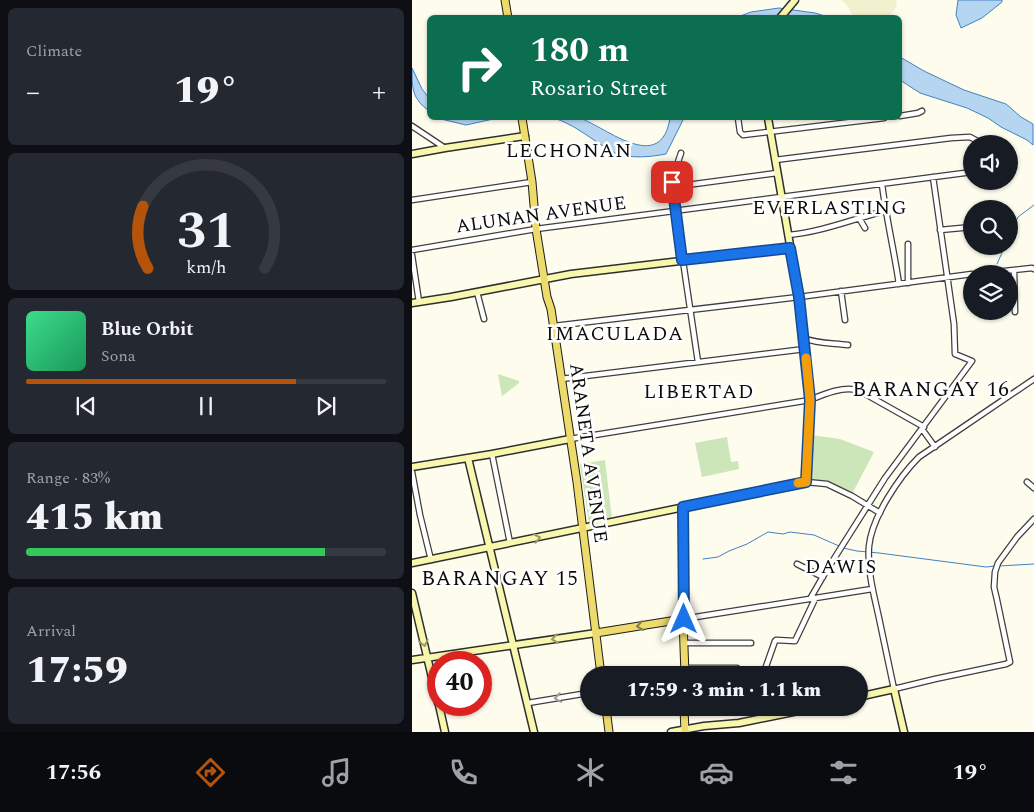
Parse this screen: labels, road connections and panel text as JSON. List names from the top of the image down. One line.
{"streets":{"main road":["ARANETA AVENUE"],"street":["ALUNAN AVENUE"]},"crossings":[["ALUNAN AVENUE","ARANETA AVENUE"]],"districts":["LECHONAN","EVERLASTING","IMACULADA","BARANGAY 16","LIBERTAD","DAWIS","BARANGAY 15"],"page":{"tile":["Climate",["Range · 83%","415 km"],["Arrival","17:59"]],"turn":["180 m","Rosario Street"],"heat":["−","19°","+"],"song":["Blue Orbit","Sona"],"limit":"40","trip":"17:59 · 3 min · 1.1 km","tabs":["17:56","19°"],"gauge":["31","km/h"]}}
